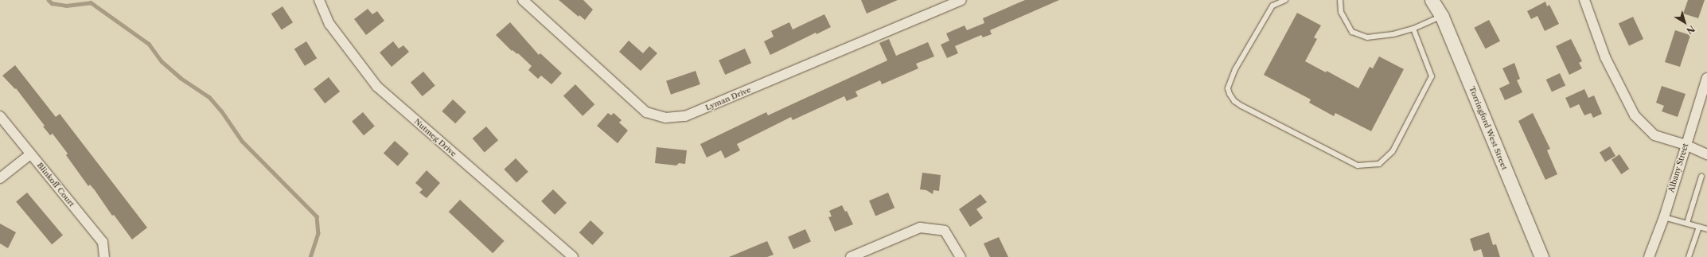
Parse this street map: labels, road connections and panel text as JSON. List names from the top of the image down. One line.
{"streets":{"main road":["Torringford West Street"],"street":["Lyman Drive","Nutmeg Drive","Albany Street","Blinkoff Court"]},"north":"bottom right"}
